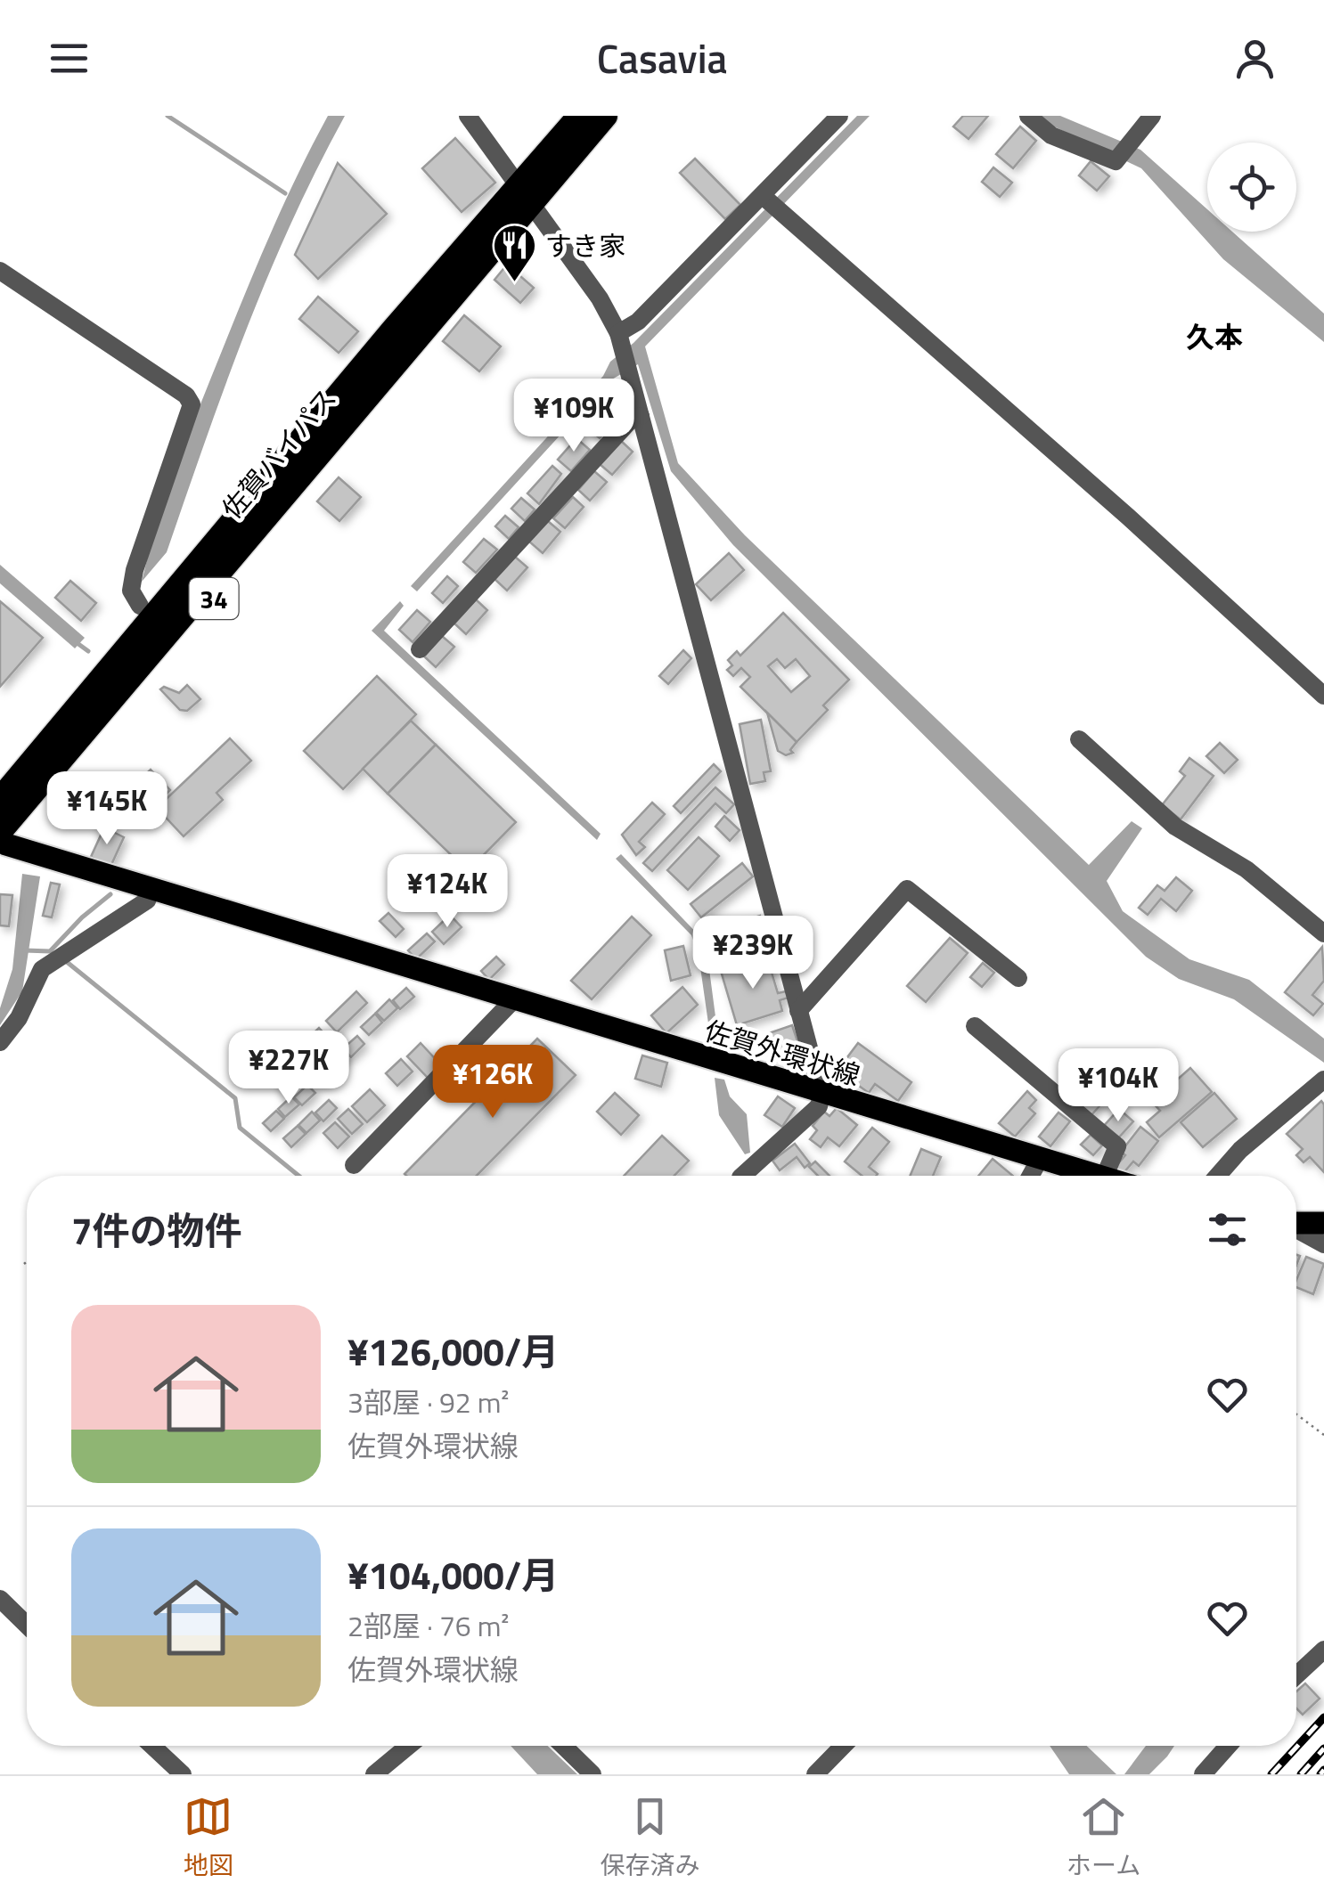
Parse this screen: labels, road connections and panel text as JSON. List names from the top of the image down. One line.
{"streets":{"highway":["佐賀バイパス","34"],"main road":["佐賀外環状線"]},"crossings":[["佐賀バイパス","34"],["佐賀バイパス","佐賀外環状線"],["34","佐賀外環状線"]],"districts":["久本"],"places":{"restaurant":["すき家"]},"page":{"header":"Casavia","price":["¥109K","¥145K","¥124K","¥239K","¥227K","¥126K","¥104K"],"heading":"7件の物件","list":[{"name":"¥126,000/月","note":"3部屋 · 92 m² · 佐賀外環状線"},{"name":"¥104,000/月","note":"2部屋 · 76 m² · 佐賀外環状線"}],"tabs":["地図","保存済み","ホーム"]}}
